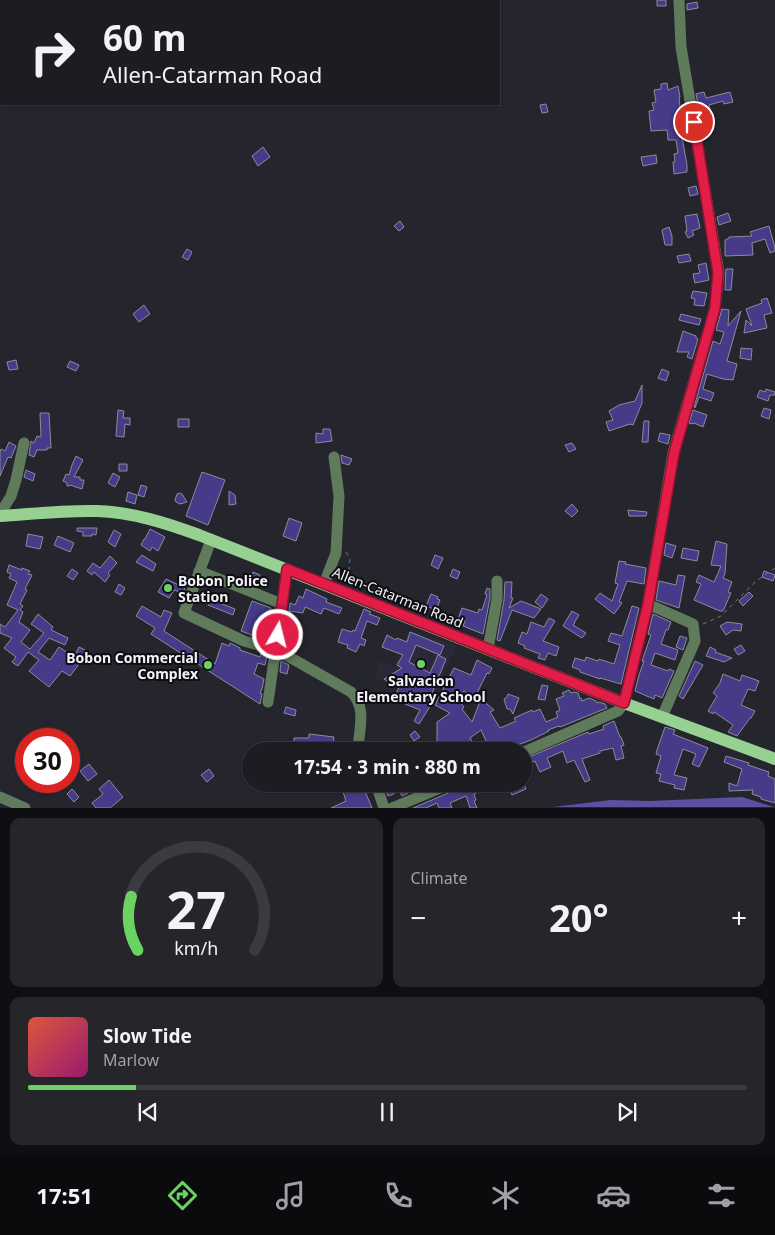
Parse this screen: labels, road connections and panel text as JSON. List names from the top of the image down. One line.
{"streets":{"main road":["Allen-Catarman Road"]},"places":["Bobon Police Station","Salvacion Elementary School","Bobon Commercial Complex"],"page":{"turn":["60 m","Allen-Catarman Road"],"limit":"30","trip":"17:54 · 3 min · 880 m","tile":"Climate","heat":["−","20°","+"],"song":["Slow Tide","Marlow"],"tabs":"17:51","gauge":["27","km/h"]}}
